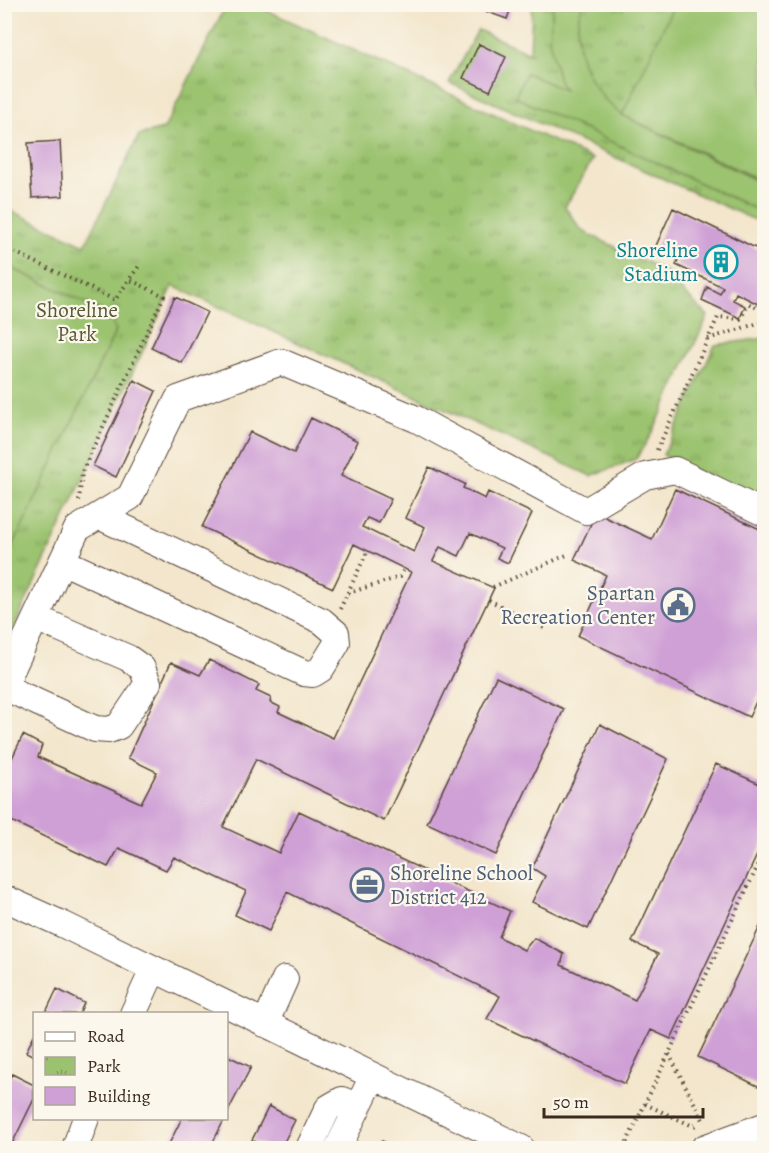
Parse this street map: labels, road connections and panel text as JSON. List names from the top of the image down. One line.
{"parks":["Shoreline Park"],"places":{"building":["Shoreline Stadium"],"public building":["Spartan Recreation Center"],"office":["Shoreline School District 412"]},"legend":["Road","Park","Building"],"scale_bar":"50 m"}
